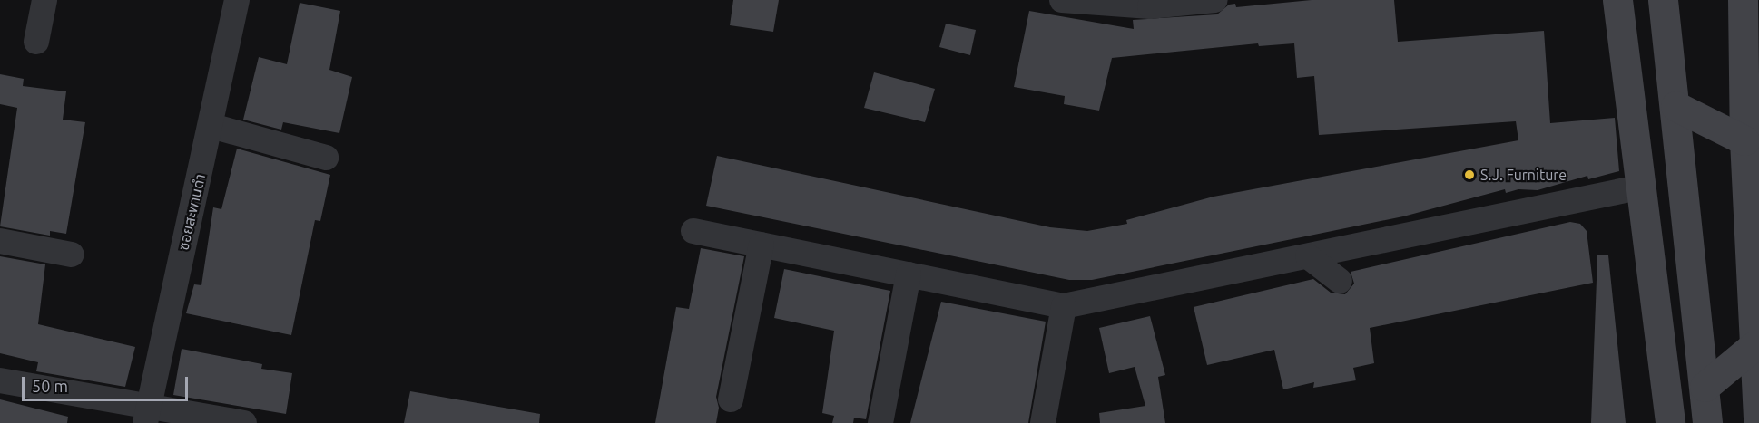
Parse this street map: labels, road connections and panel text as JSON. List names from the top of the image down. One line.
{"streets":{"street":["ซอยสะพานดำ"]},"places":["S.J. Furniture"],"scale_bar":"50 m"}
